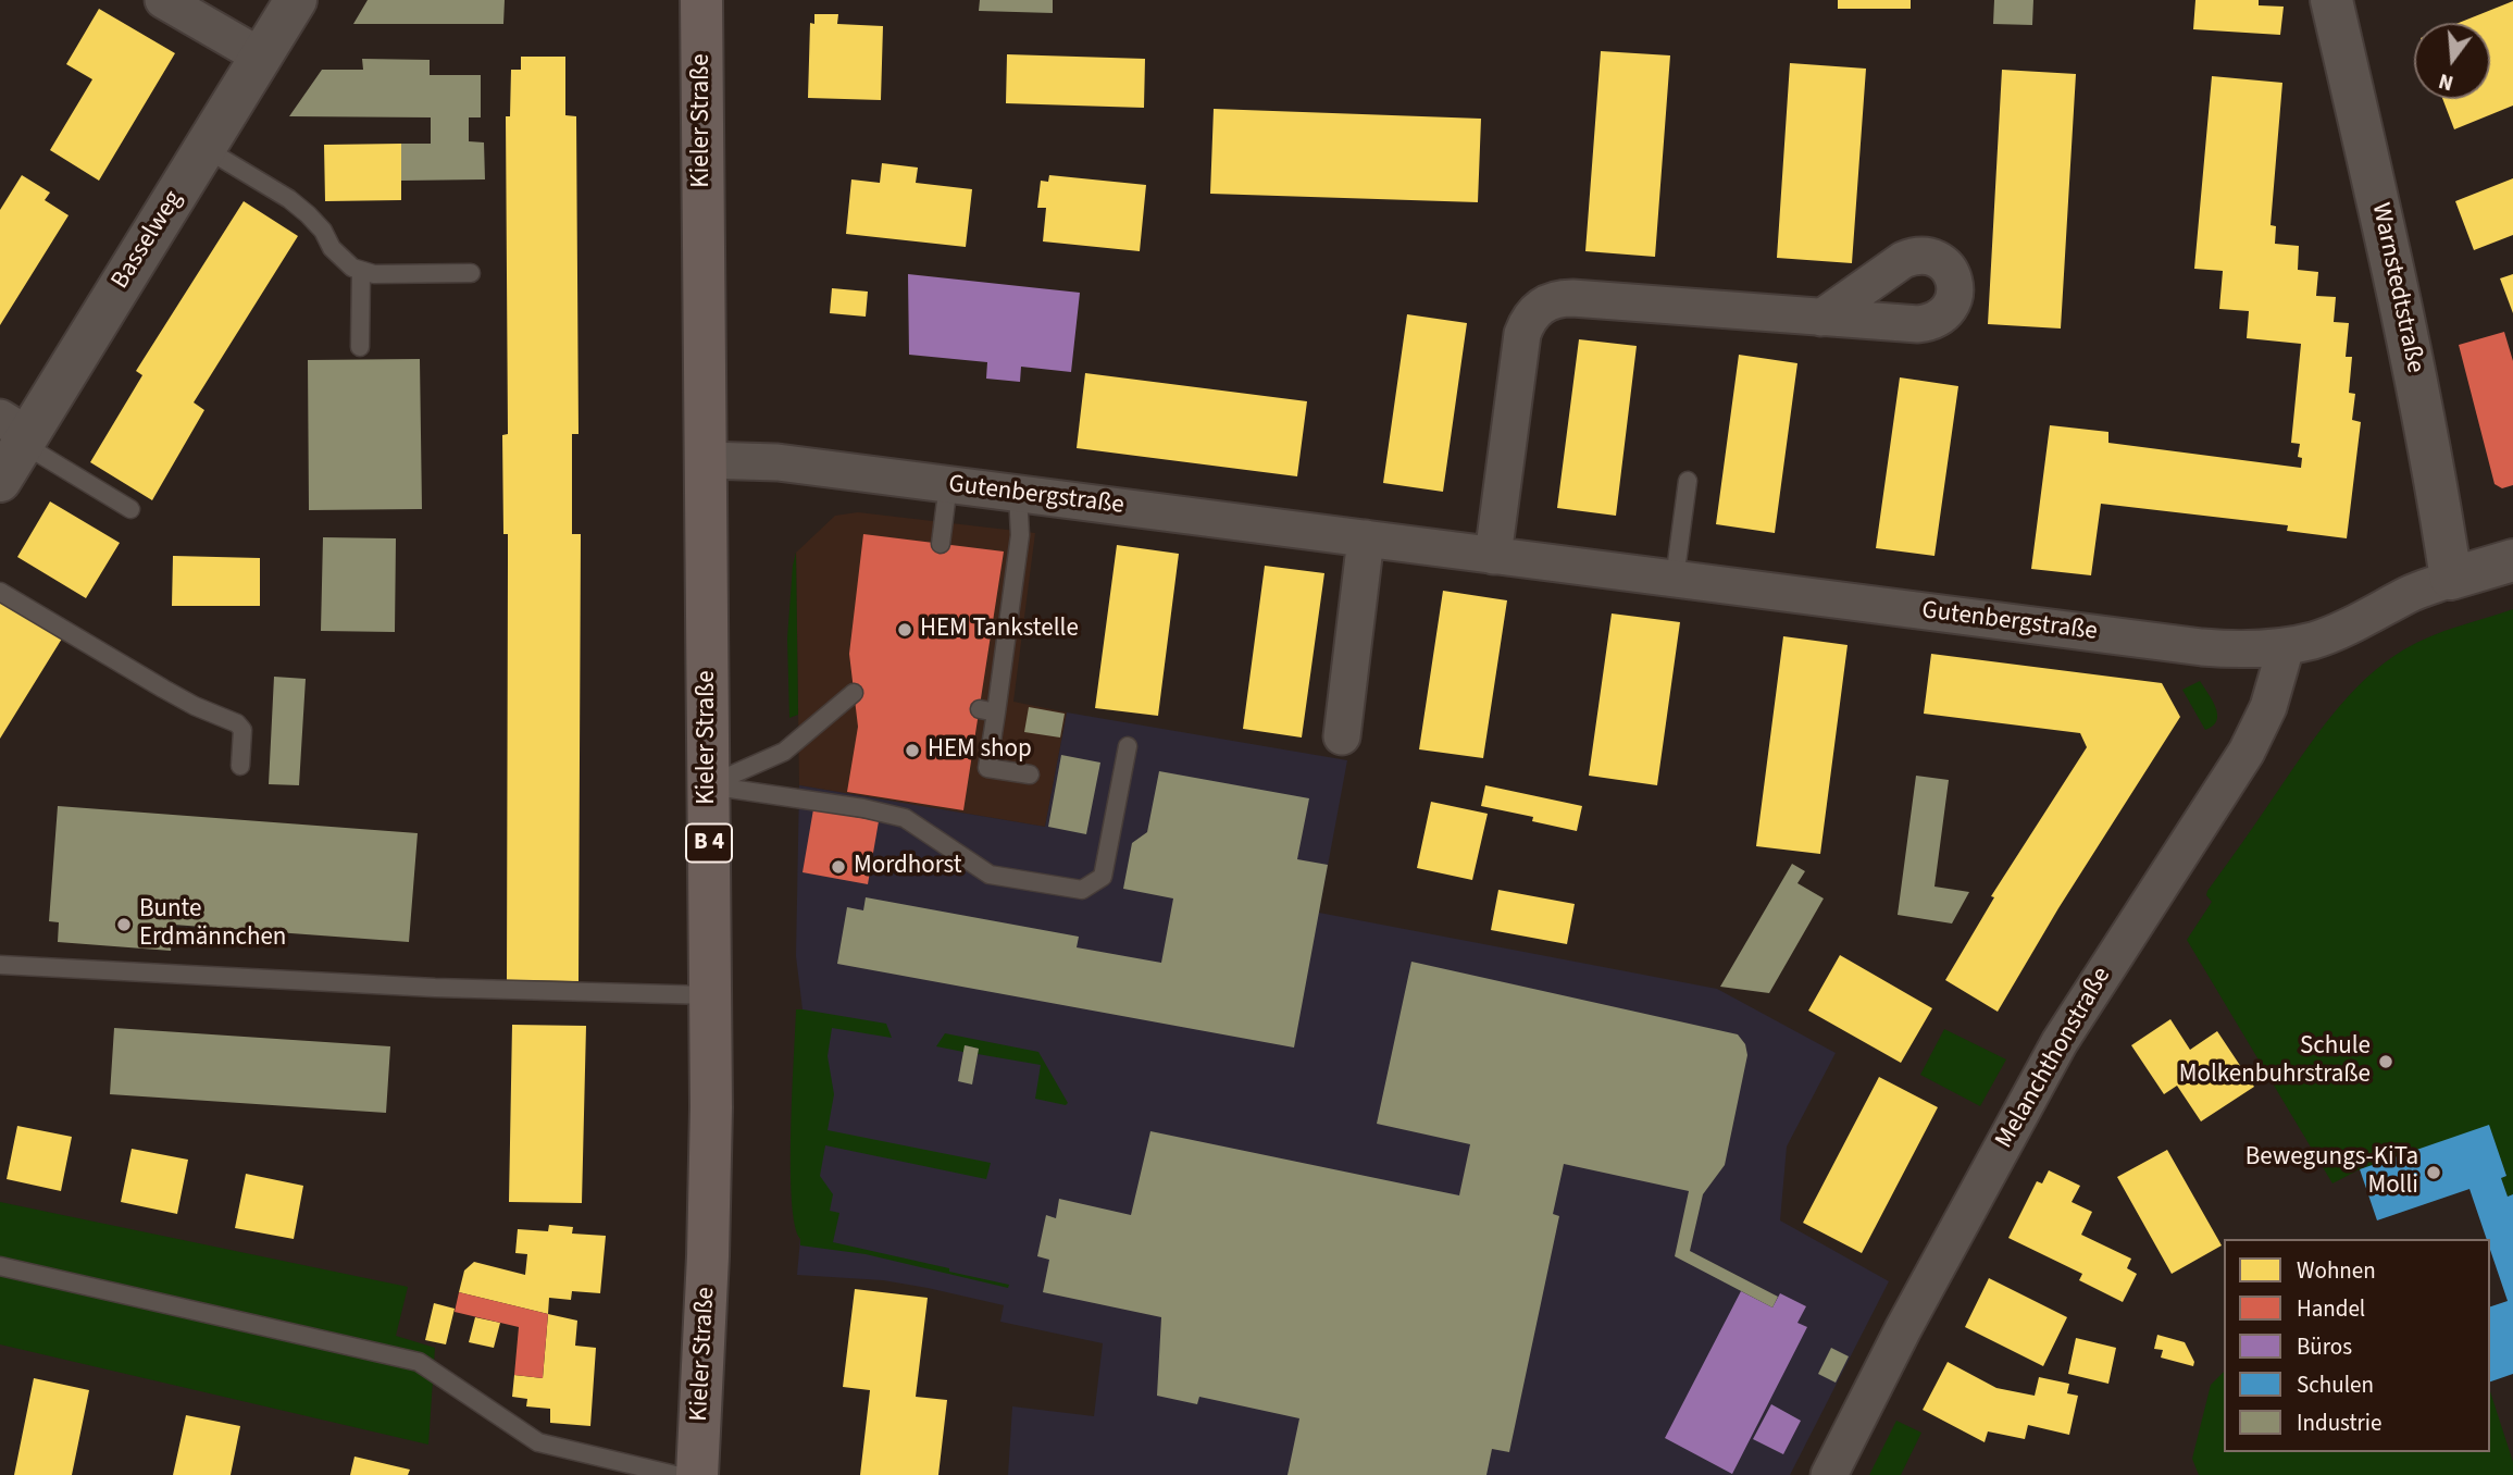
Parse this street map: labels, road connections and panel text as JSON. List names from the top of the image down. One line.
{"streets":{"main road":["Kieler Straße","B 4"],"street":["Basselweg","Warnstedtstraße","Gutenbergstraße","Melanchthonstraße"]},"crossings":[["Kieler Straße","Gutenbergstraße"],["Warnstedtstraße","Gutenbergstraße"],["Gutenbergstraße","Melanchthonstraße"]],"places":["HEM Tankstelle","HEM shop","Mordhorst","Bunte Erdmännchen","Schule Molkenbuhrstraße","Bewegungs-KiTa Molli"],"legend":["Wohnen","Handel","Büros","Schulen","Industrie"],"north":"bottom"}
